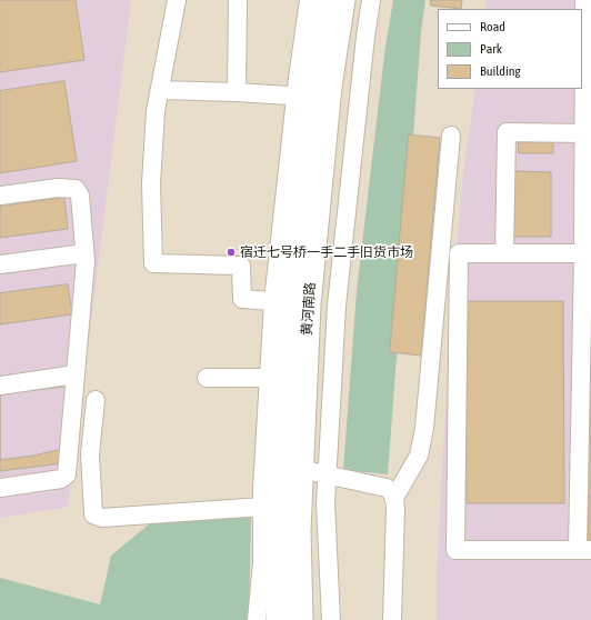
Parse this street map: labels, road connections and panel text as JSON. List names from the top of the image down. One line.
{"streets":{"main road":["黄河南路"]},"places":["宿迁七号桥一手二手旧货市场"],"legend":["Road","Park","Building"]}
